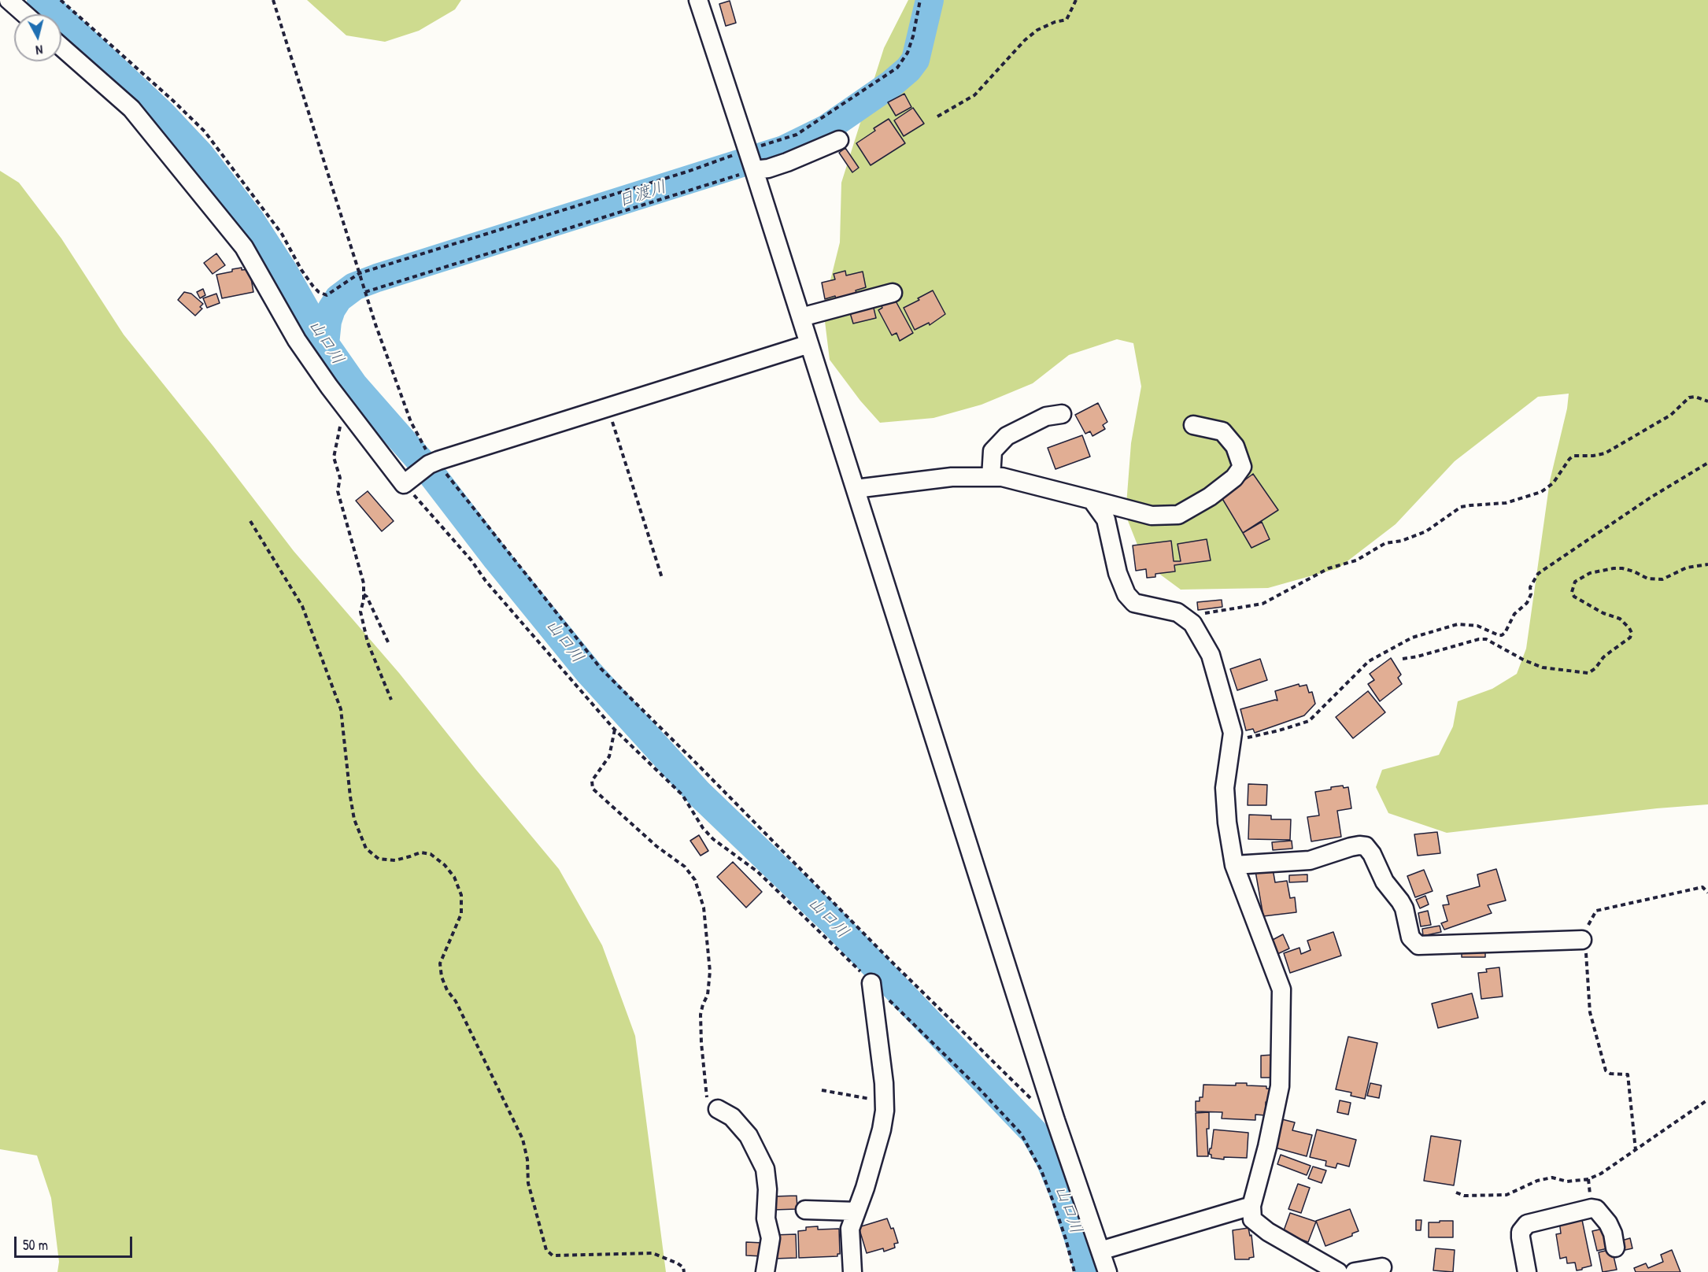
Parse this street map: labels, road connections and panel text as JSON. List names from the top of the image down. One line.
{"water":["日渡川","山口川"],"scale_bar":"50 m","north":"bottom"}
